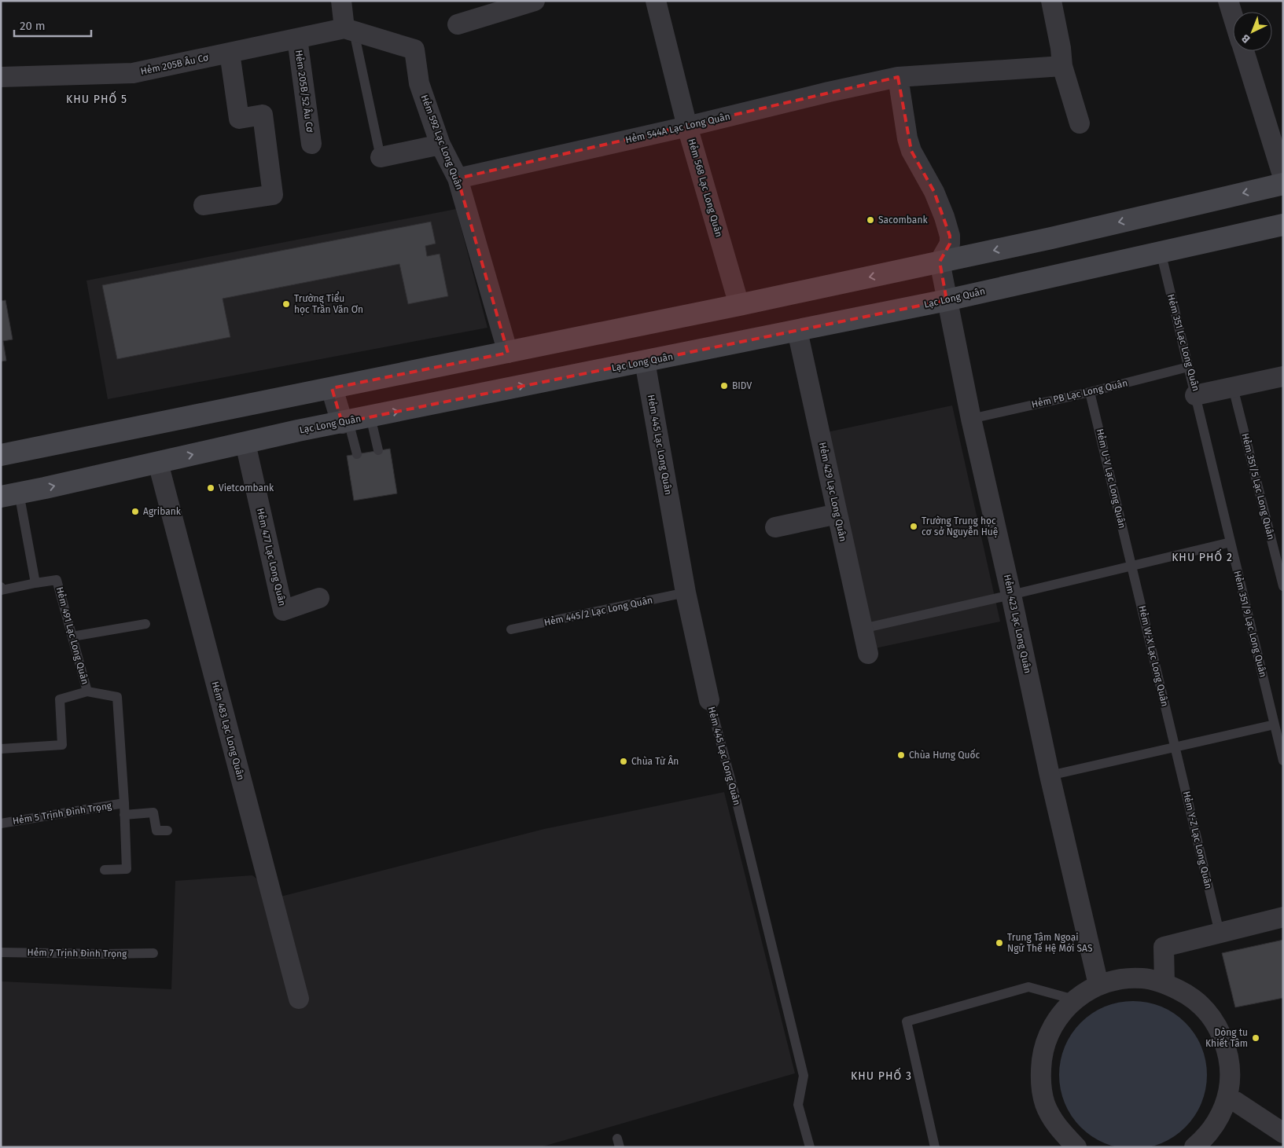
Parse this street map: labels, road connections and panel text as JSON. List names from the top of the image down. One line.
{"streets":{"main road":["Lạc Long Quân"],"street":["Hẻm 205B Âu Cơ","Hẻm 205B/52 Âu Cơ","Hẻm 544A Lạc Long Quân","Hẻm 592 Lạc Long Quân","Hẻm 568 Lạc Long Quân","Hẻm 351 Lạc Long Quân","Hẻm 445 Lạc Long Quân","Hẻm 429 Lạc Long Quân","Hẻm 477 Lạc Long Quân","Hẻm 423 Lạc Long Quân","Hẻm 483 Lạc Long Quân"],"lane":["Hẻm PB Lạc Long Quân","Hẻm U-V Lạc Long Quân","Hẻm 351/5 Lạc Long Quân","Hẻm 445/2 Lạc Long Quân","Hẻm 351/9 Lạc Long Quân","Hẻm 491 Lạc Long Quân","Hẻm W-X Lạc Long Quân","Hẻm 5 Trịnh Đình Trọng","Hẻm Y-Z Lạc Long Quân","Hẻm 7 Trịnh Đình Trọng"]},"crossings":[["Hẻm 205B Âu Cơ","Hẻm 205B/52 Âu Cơ"],["Hẻm 205B Âu Cơ","Hẻm 592 Lạc Long Quân"],["Hẻm 544A Lạc Long Quân","Hẻm 592 Lạc Long Quân"],["Hẻm 544A Lạc Long Quân","Hẻm 568 Lạc Long Quân"],["Lạc Long Quân","Hẻm 351 Lạc Long Quân"],["Lạc Long Quân","Hẻm 445 Lạc Long Quân"],["Lạc Long Quân","Hẻm 429 Lạc Long Quân"],["Lạc Long Quân","Hẻm 477 Lạc Long Quân"],["Lạc Long Quân","Hẻm 423 Lạc Long Quân"],["Lạc Long Quân","Hẻm 483 Lạc Long Quân"],["Hẻm 351 Lạc Long Quân","Hẻm PB Lạc Long Quân"],["Hẻm 351 Lạc Long Quân","Hẻm 351/5 Lạc Long Quân"],["Hẻm 351 Lạc Long Quân","Hẻm 351/9 Lạc Long Quân"],["Hẻm PB Lạc Long Quân","Hẻm U-V Lạc Long Quân"],["Hẻm PB Lạc Long Quân","Hẻm 423 Lạc Long Quân"],["Hẻm 445 Lạc Long Quân","Hẻm 445/2 Lạc Long Quân"],["Hẻm U-V Lạc Long Quân","Hẻm W-X Lạc Long Quân"],["Hẻm 491 Lạc Long Quân","Hẻm 5 Trịnh Đình Trọng"],["Hẻm W-X Lạc Long Quân","Hẻm Y-Z Lạc Long Quân"]],"districts":["KHU PHỐ 5","KHU PHỐ 2","KHU PHỐ 3"],"places":["Sacombank","Trường Tiểu học Trần Văn Ơn","BIDV","Vietcombank","Agribank","Trường Trung học cơ sở Nguyễn Huệ","Chùa Hưng Quốc","Chùa Từ Ân","Trung Tâm Ngoại Ngữ Thế Hệ Mới SAS","Dòng tu Khiết Tâm"],"scale_bar":"20 m","north":"bottom left"}
